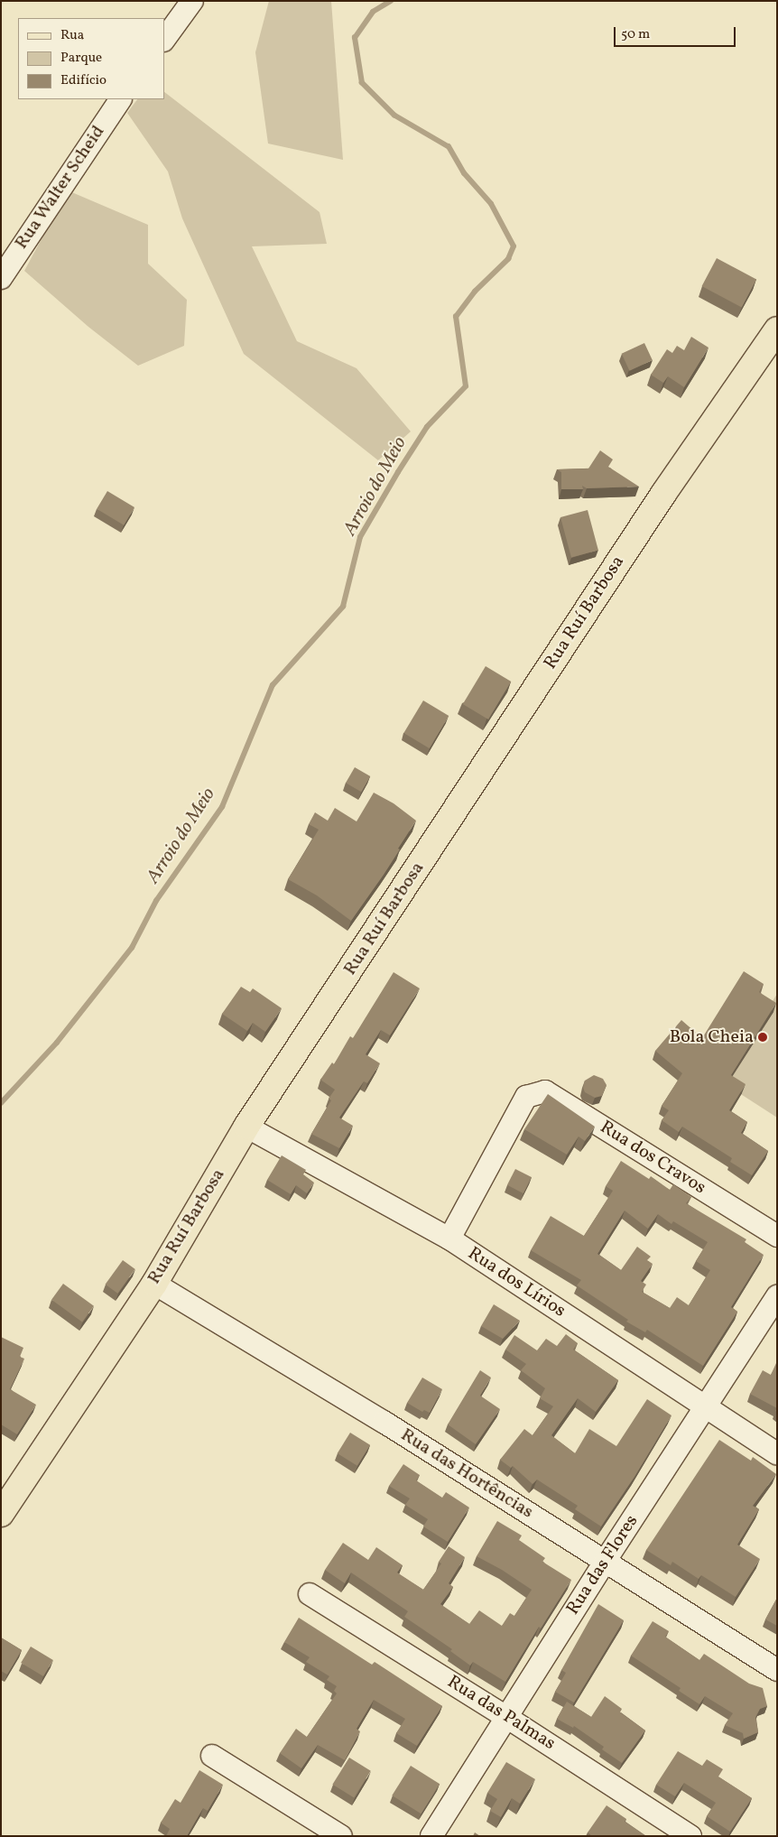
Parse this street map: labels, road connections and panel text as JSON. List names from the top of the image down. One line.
{"streets":{"main road":["Rua Ruí Barbosa"],"street":["Rua Walter Scheid","Rua dos Cravos","Rua dos Lírios","Rua das Hortências","Rua das Flores","Rua das Palmas"]},"crossings":[["Rua Ruí Barbosa","Rua dos Lírios"],["Rua Ruí Barbosa","Rua das Hortências"],["Rua dos Cravos","Rua dos Lírios"],["Rua dos Lírios","Rua das Flores"],["Rua das Hortências","Rua das Flores"],["Rua das Flores","Rua das Palmas"]],"water":["Arroio do Meio"],"places":["Bola Cheia"],"legend":["Rua","Parque","Edifício"],"scale_bar":"50 m"}
